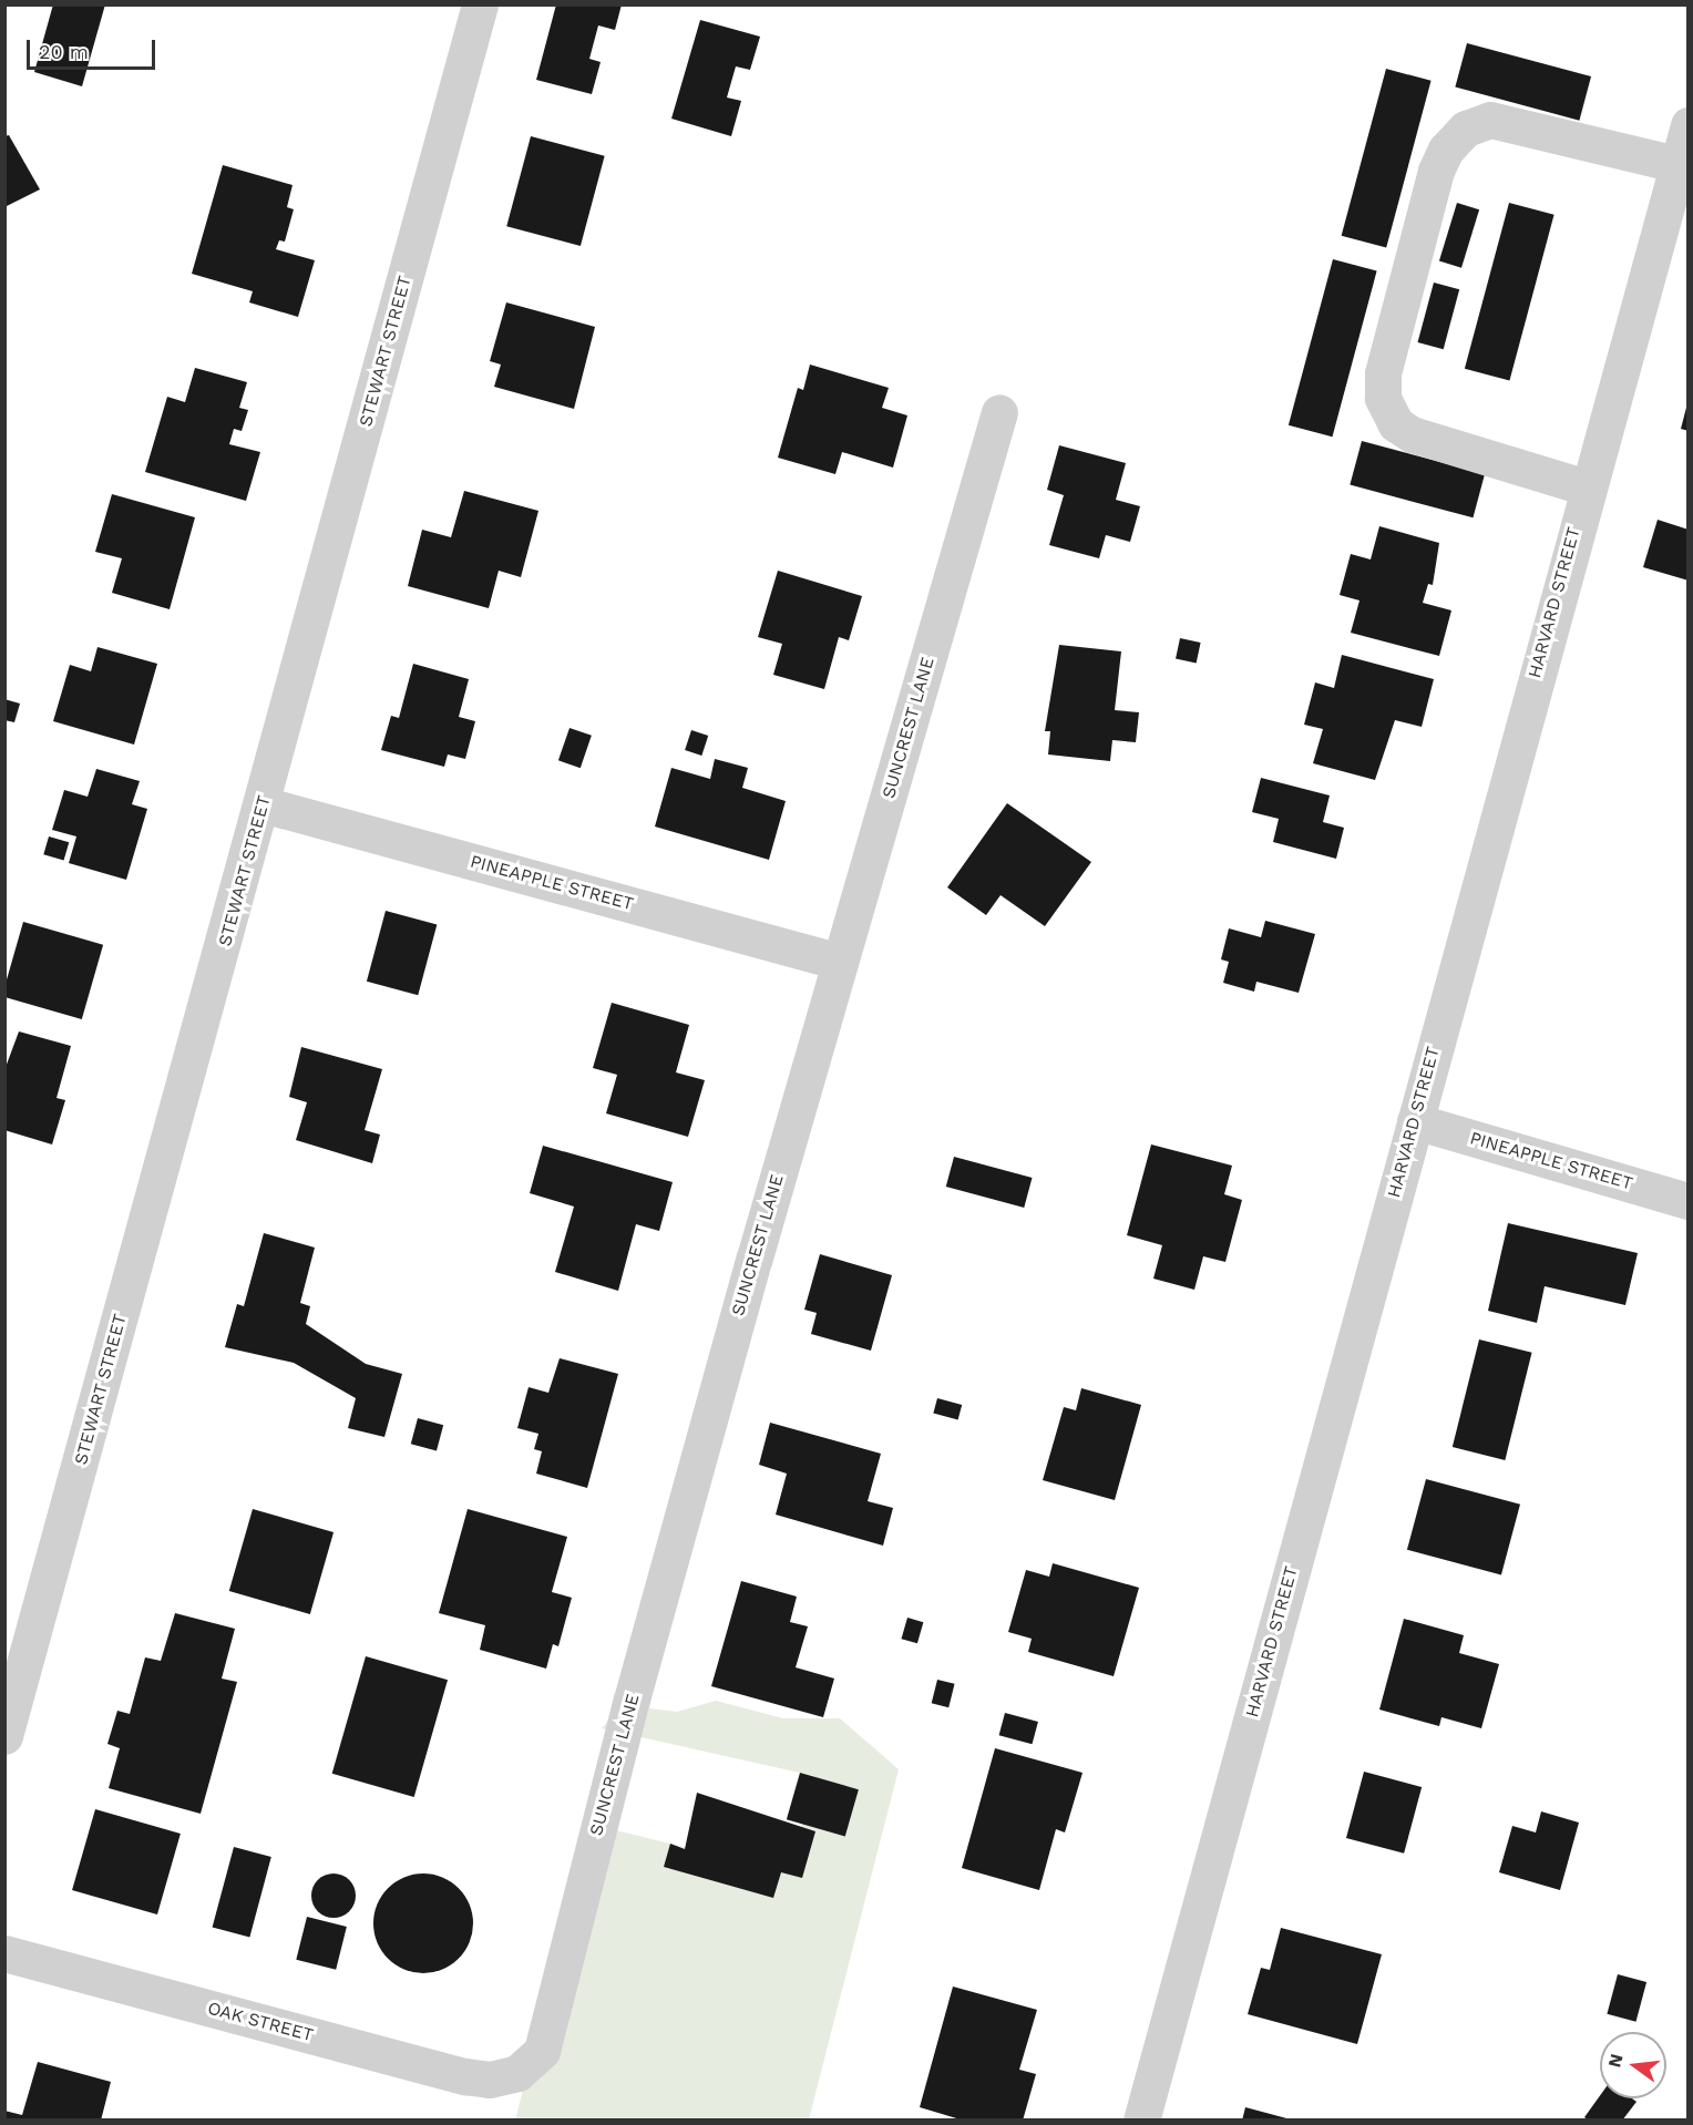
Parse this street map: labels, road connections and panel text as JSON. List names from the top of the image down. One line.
{"streets":{"street":["STEWART STREET","HARVARD STREET","SUNCREST LANE","PINEAPPLE STREET","OAK STREET"]},"crossings":[["STEWART STREET","PINEAPPLE STREET"],["HARVARD STREET","PINEAPPLE STREET"],["SUNCREST LANE","PINEAPPLE STREET"],["SUNCREST LANE","OAK STREET"]],"scale_bar":"20 m","north":"left"}
